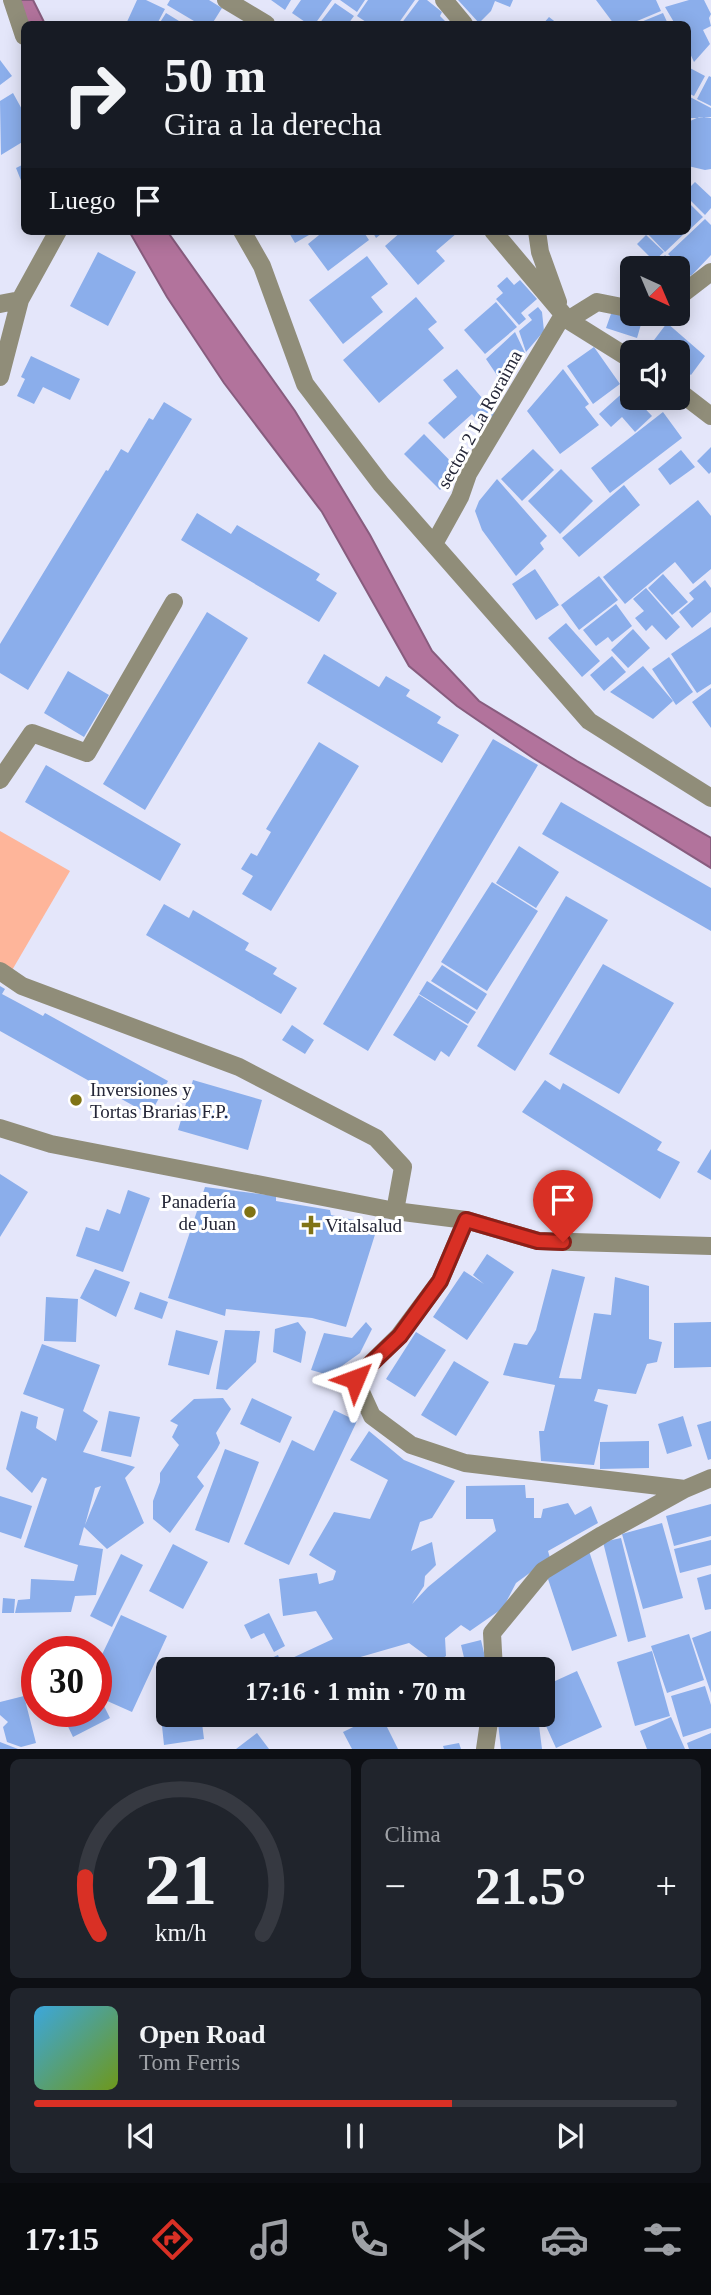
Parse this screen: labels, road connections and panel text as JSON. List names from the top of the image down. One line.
{"streets":{"street":["sector 2 La Roraima"]},"places":{"other":["Inversiones y Tortas Brarias F.P.","Panadería de Juan"],"health":["Vitalsalud"]},"north":"bottom right","page":{"turn":["50 m","Gira a la derecha"],"then":"Luego","limit":"30","trip":"17:16 · 1 min · 70 m","tile":"Clima","heat":["−","21.5°","+"],"song":["Open Road","Tom Ferris"],"tabs":"17:15","gauge":["21","km/h"]}}
